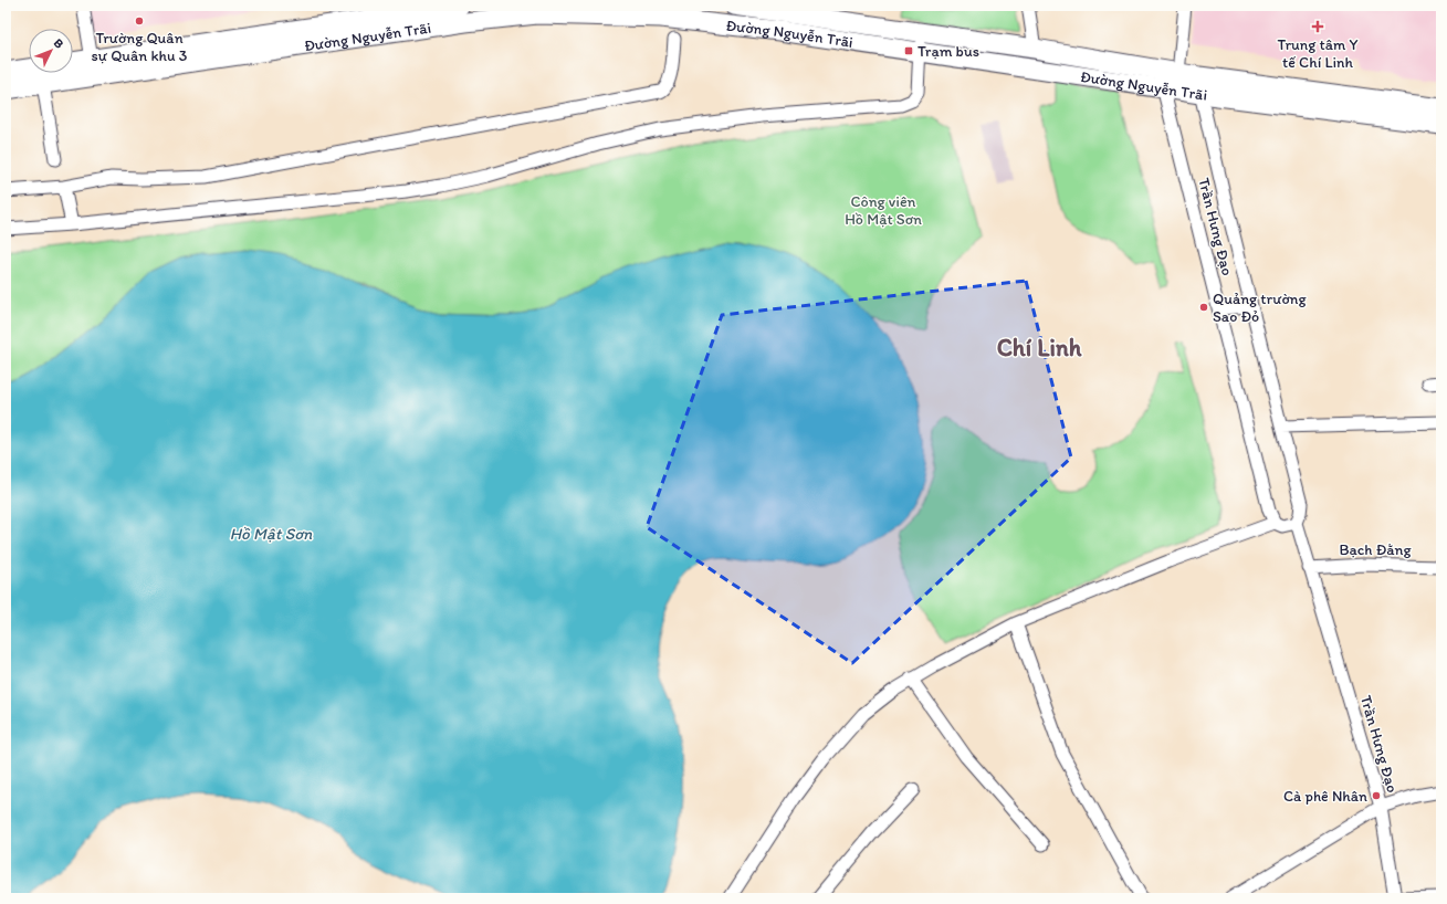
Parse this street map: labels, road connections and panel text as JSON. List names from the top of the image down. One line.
{"streets":{"highway":["Đường Nguyễn Trãi"],"street":["Trần Hưng Đạo","Bạch Đằng"]},"crossings":[["Đường Nguyễn Trãi","Trần Hưng Đạo"],["Trần Hưng Đạo","Bạch Đằng"]],"districts":["Chí Linh"],"water":["Hồ Mật Sơn"],"parks":["Công viên Hồ Mật Sơn"],"places":{"other":["Trường Quân sự Quân khu 3","Quảng trường Sao Đỏ","Cà phê Nhân"],"health":["Trung tâm Y tế Chí Linh"],"transit":["Trạm bus"]},"north":"top right"}
